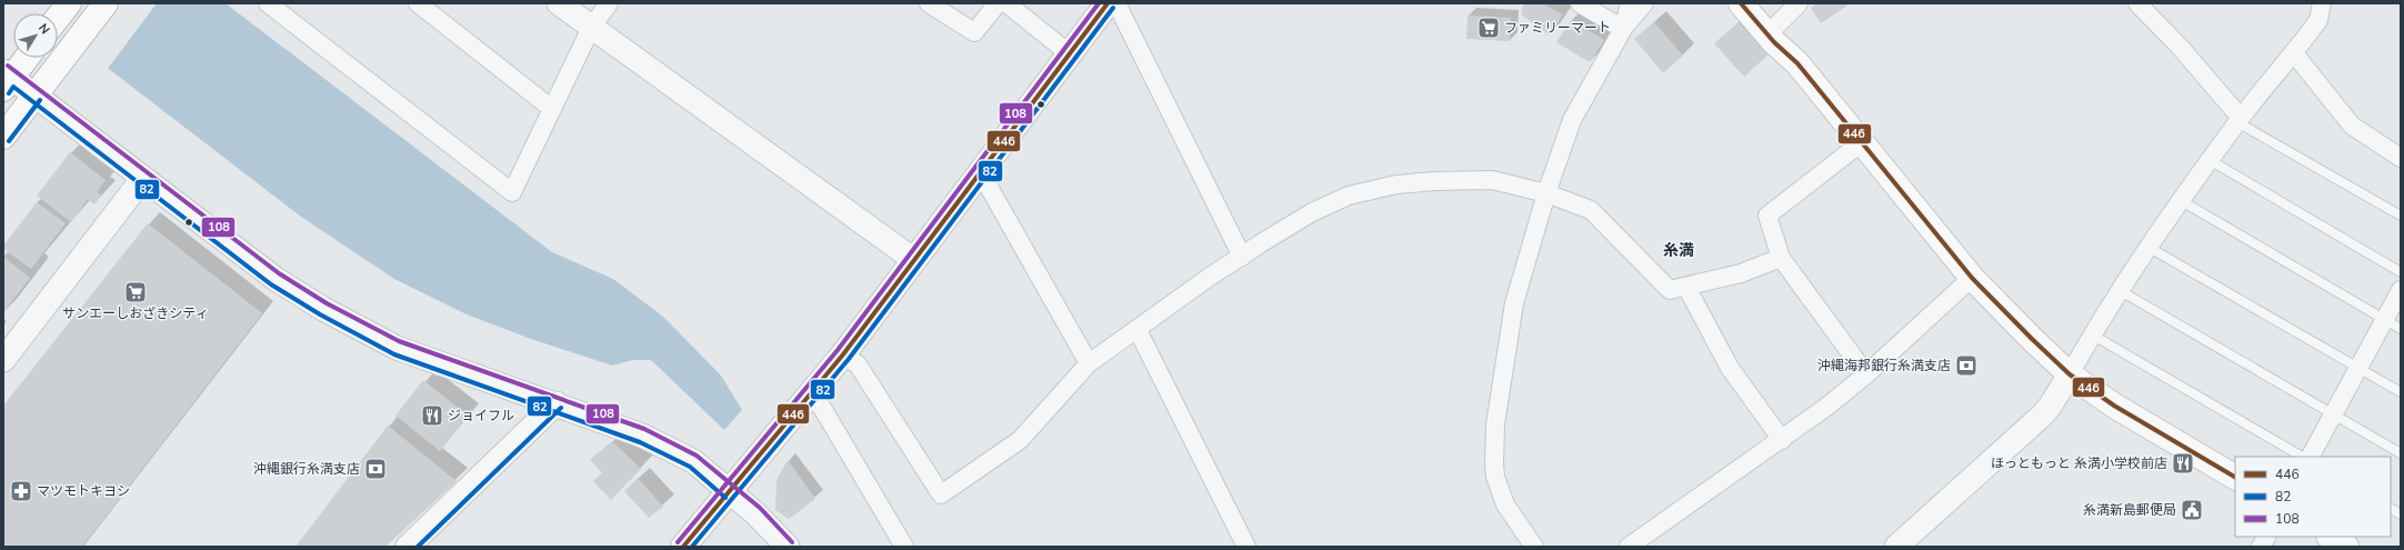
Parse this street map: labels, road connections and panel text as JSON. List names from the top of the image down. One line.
{"districts":["糸満"],"places":{"supermarket":["ファミリーマート","サンエーしおざきシティ"],"bank":["沖縄海邦銀行糸満支店","沖縄銀行糸満支店"],"restaurant":["ジョイフル","ほっともっと 糸満小学校前店"],"pharmacy":["マツモトキヨシ"],"public building":["糸満新島郵便局"]},"lines":["transit line 446","transit line 108","transit line 82"],"legend":["446","82","108"],"north":"top right"}
